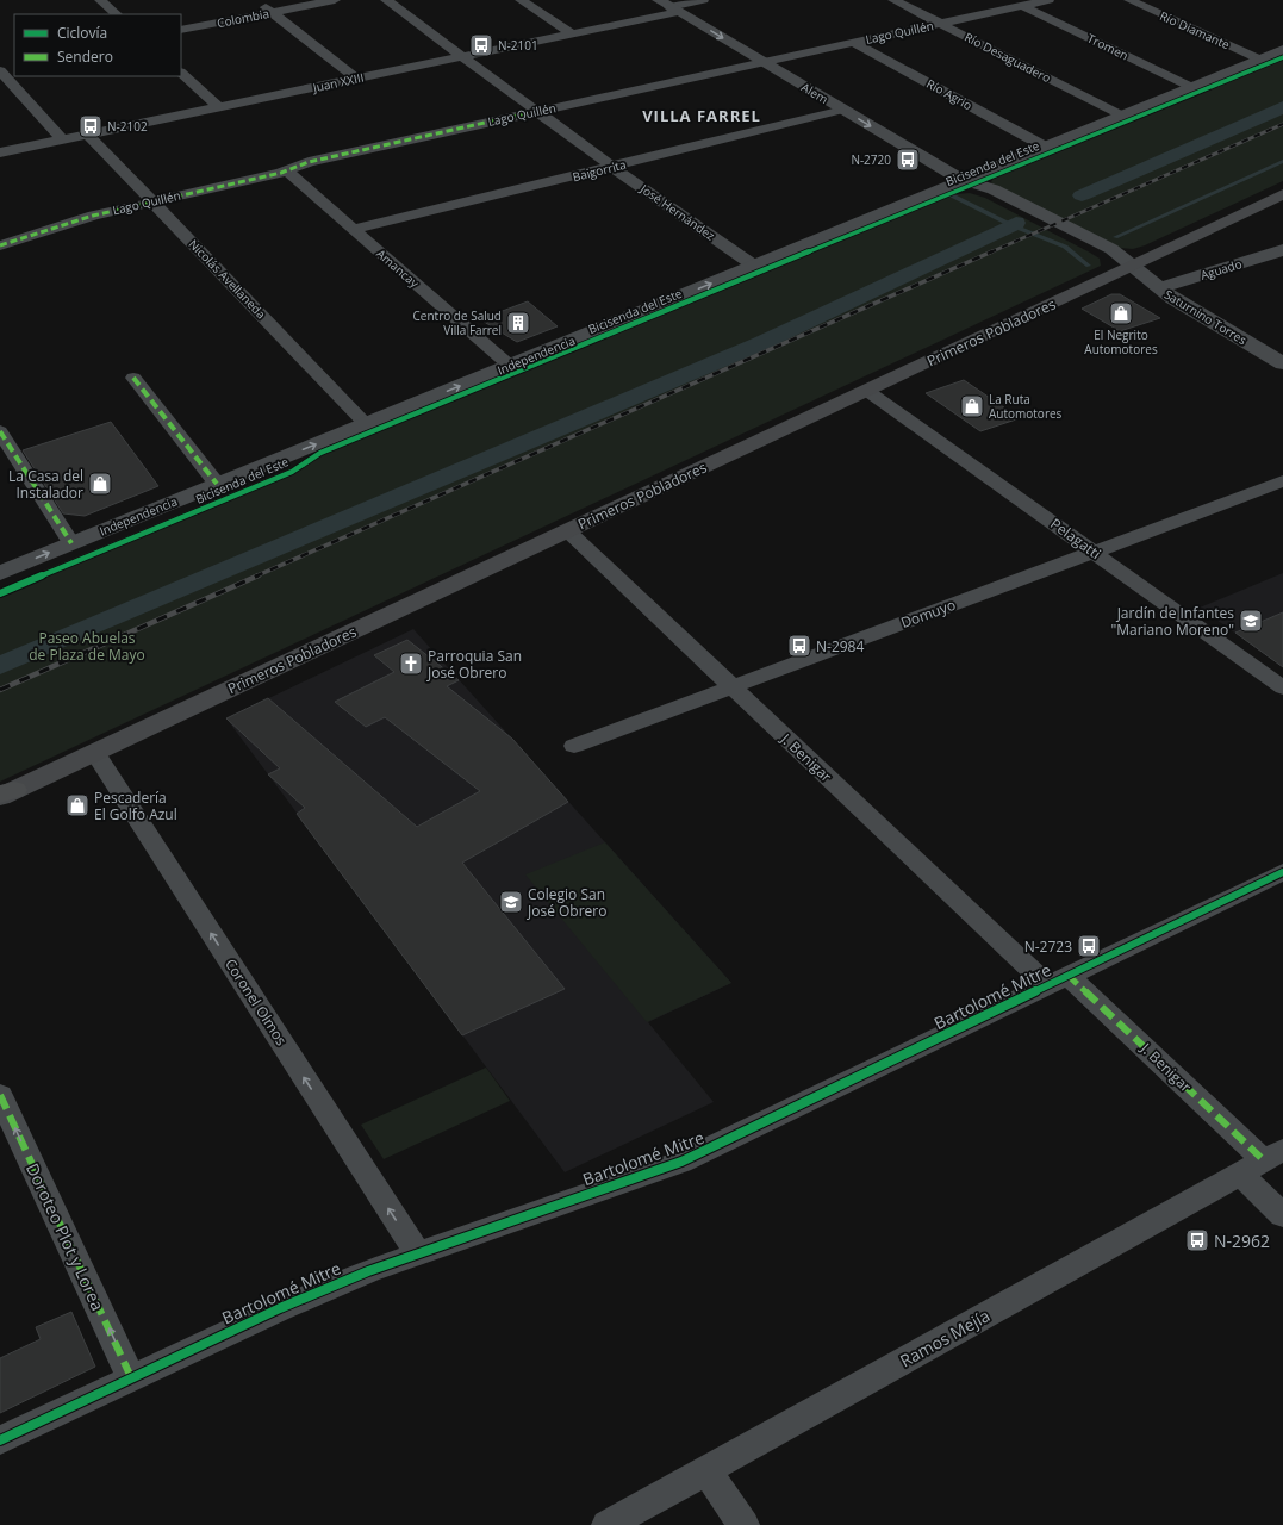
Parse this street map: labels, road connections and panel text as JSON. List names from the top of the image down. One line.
{"streets":{"main road":["Primeros Pobladores"],"street":["Colombia","Río Diamante","Lago Quillén","Tromen","Río Desaguadero","Juan XXIII","Alem","Río Agrio","Baigorrita","José Hernández","Amancay","Aguado","Nicolás Avellaneda","Saturnino Torres","Independencia","Pelagatti","Domuyo","J. Benigar","Bartolomé Mitre","Coronel Olmos","Doroteo Plot y Lorea","Ramos Mejía"],"cycle path":["Bicisenda del Este"]},"crossings":[["Río Diamante","Independencia"],["Lago Quillén","Tromen"],["Lago Quillén","Río Desaguadero"],["Lago Quillén","Alem"],["Lago Quillén","Río Agrio"],["Lago Quillén","José Hernández"],["Lago Quillén","Amancay"],["Lago Quillén","Nicolás Avellaneda"],["Tromen","Independencia"],["Río Desaguadero","Independencia"],["Juan XXIII","Alem"],["Juan XXIII","José Hernández"],["Juan XXIII","Nicolás Avellaneda"],["Alem","Baigorrita"],["Alem","Saturnino Torres"],["Alem","Primeros Pobladores"],["Alem","Independencia"],["Río Agrio","Independencia"],["Baigorrita","José Hernández"],["Baigorrita","Amancay"],["José Hernández","Independencia"],["Amancay","Independencia"],["Aguado","Saturnino Torres"],["Nicolás Avellaneda","Independencia"],["Saturnino Torres","Primeros Pobladores"],["Primeros Pobladores","Pelagatti"],["Primeros Pobladores","J. Benigar"],["Primeros Pobladores","Coronel Olmos"],["Pelagatti","Domuyo"],["Domuyo","J. Benigar"],["J. Benigar","Bartolomé Mitre"],["J. Benigar","Ramos Mejía"],["Bartolomé Mitre","Coronel Olmos"],["Bartolomé Mitre","Doroteo Plot y Lorea"]],"one_way":["Alem","Independencia","Coronel Olmos","Doroteo Plot y Lorea"],"districts":["VILLA FARREL"],"parks":["Paseo Abuelas de Plaza de Mayo"],"places":{"bus stop":["N-2101","N-2102","N-2720","N-2984","N-2723","N-2962"],"shop":["El Negrito Automotores","La Ruta Automotores","La Casa del Instalador","Pescadería El Golfo Azul"],"building":["Centro de Salud Villa Farrel"],"school or university":["Jardín de Infantes \"Mariano Moreno\"","Colegio San José Obrero"],"church":["Parroquia San José Obrero"]},"legend":["Ciclovía","Sendero"]}
